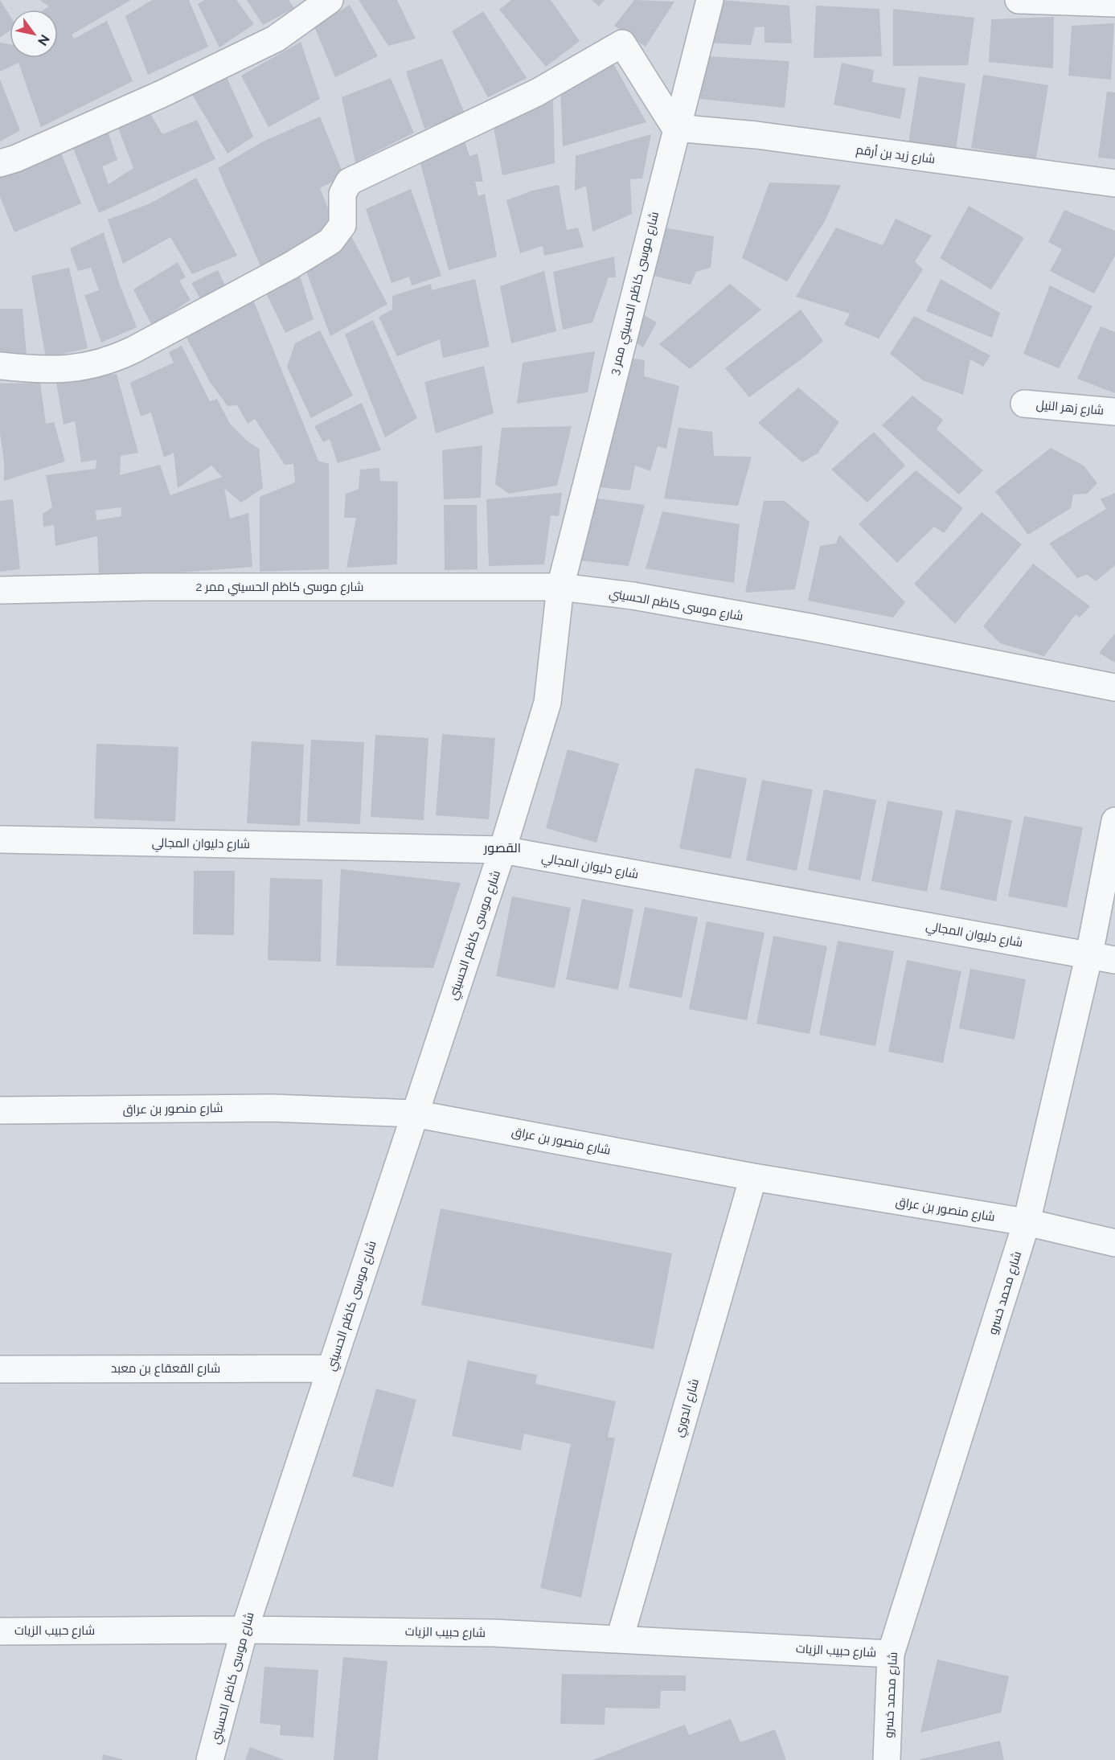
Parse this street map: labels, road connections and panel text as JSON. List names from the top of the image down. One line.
{"streets":{"street":["شارع زيد بن أرقم","شارع موسى كاظم الحسيني ممر 3","شارع زهر النيل","شارع موسى كاظم الحسيني ممر 2","شارع موسى كاظم الحسيني","شارع دليوان المجالي","شارع منصور بن عراق","شارع محمد خسرو","شارع القعقاع بن معبد","شارع الدوري","شارع حبيب الزيات"]},"crossings":[["شارع زيد بن أرقم","شارع موسى كاظم الحسيني ممر 3"],["شارع موسى كاظم الحسيني ممر 3","شارع موسى كاظم الحسيني ممر 2"],["شارع موسى كاظم الحسيني ممر 3","شارع موسى كاظم الحسيني"],["شارع موسى كاظم الحسيني ممر 2","شارع موسى كاظم الحسيني"],["شارع موسى كاظم الحسيني","شارع دليوان المجالي"],["شارع موسى كاظم الحسيني","شارع منصور بن عراق"],["شارع موسى كاظم الحسيني","شارع القعقاع بن معبد"],["شارع موسى كاظم الحسيني","شارع حبيب الزيات"],["شارع دليوان المجالي","شارع محمد خسرو"],["شارع منصور بن عراق","شارع محمد خسرو"],["شارع منصور بن عراق","شارع الدوري"],["شارع محمد خسرو","شارع حبيب الزيات"],["شارع الدوري","شارع حبيب الزيات"]],"districts":["القصور"],"north":"bottom right"}
